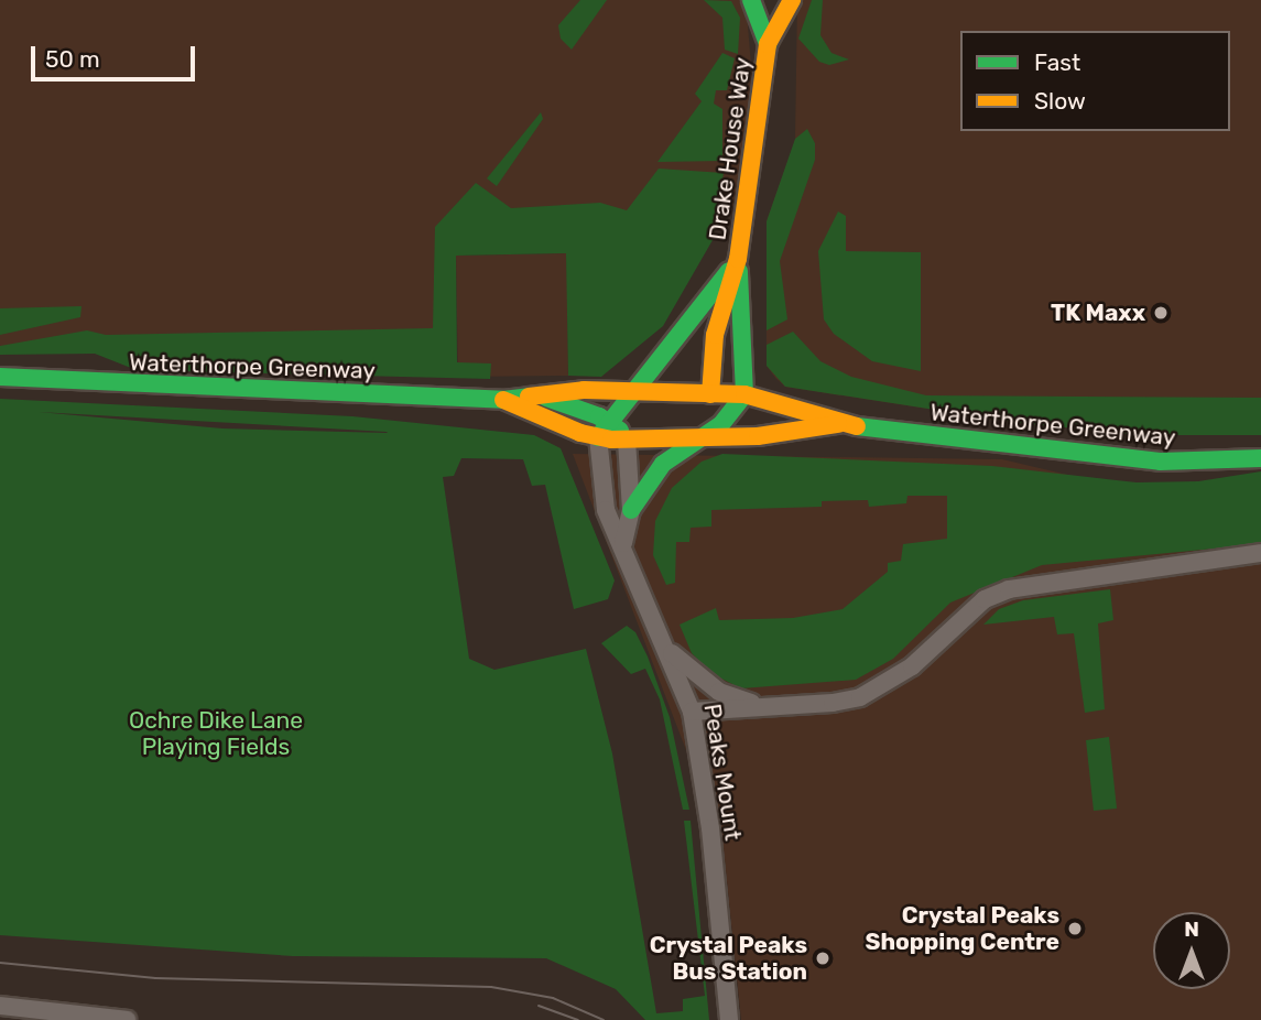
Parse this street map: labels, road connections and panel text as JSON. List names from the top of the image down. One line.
{"streets":{"street":["Drake House Way","Waterthorpe Greenway","Peaks Mount"]},"crossings":[["Drake House Way","Waterthorpe Greenway"],["Waterthorpe Greenway","Peaks Mount"]],"parks":["Ochre Dike Lane Playing Fields"],"places":["TK Maxx","Crystal Peaks Shopping Centre","Crystal Peaks Bus Station"],"legend":["Fast","Slow"],"scale_bar":"50 m","north":"top"}
